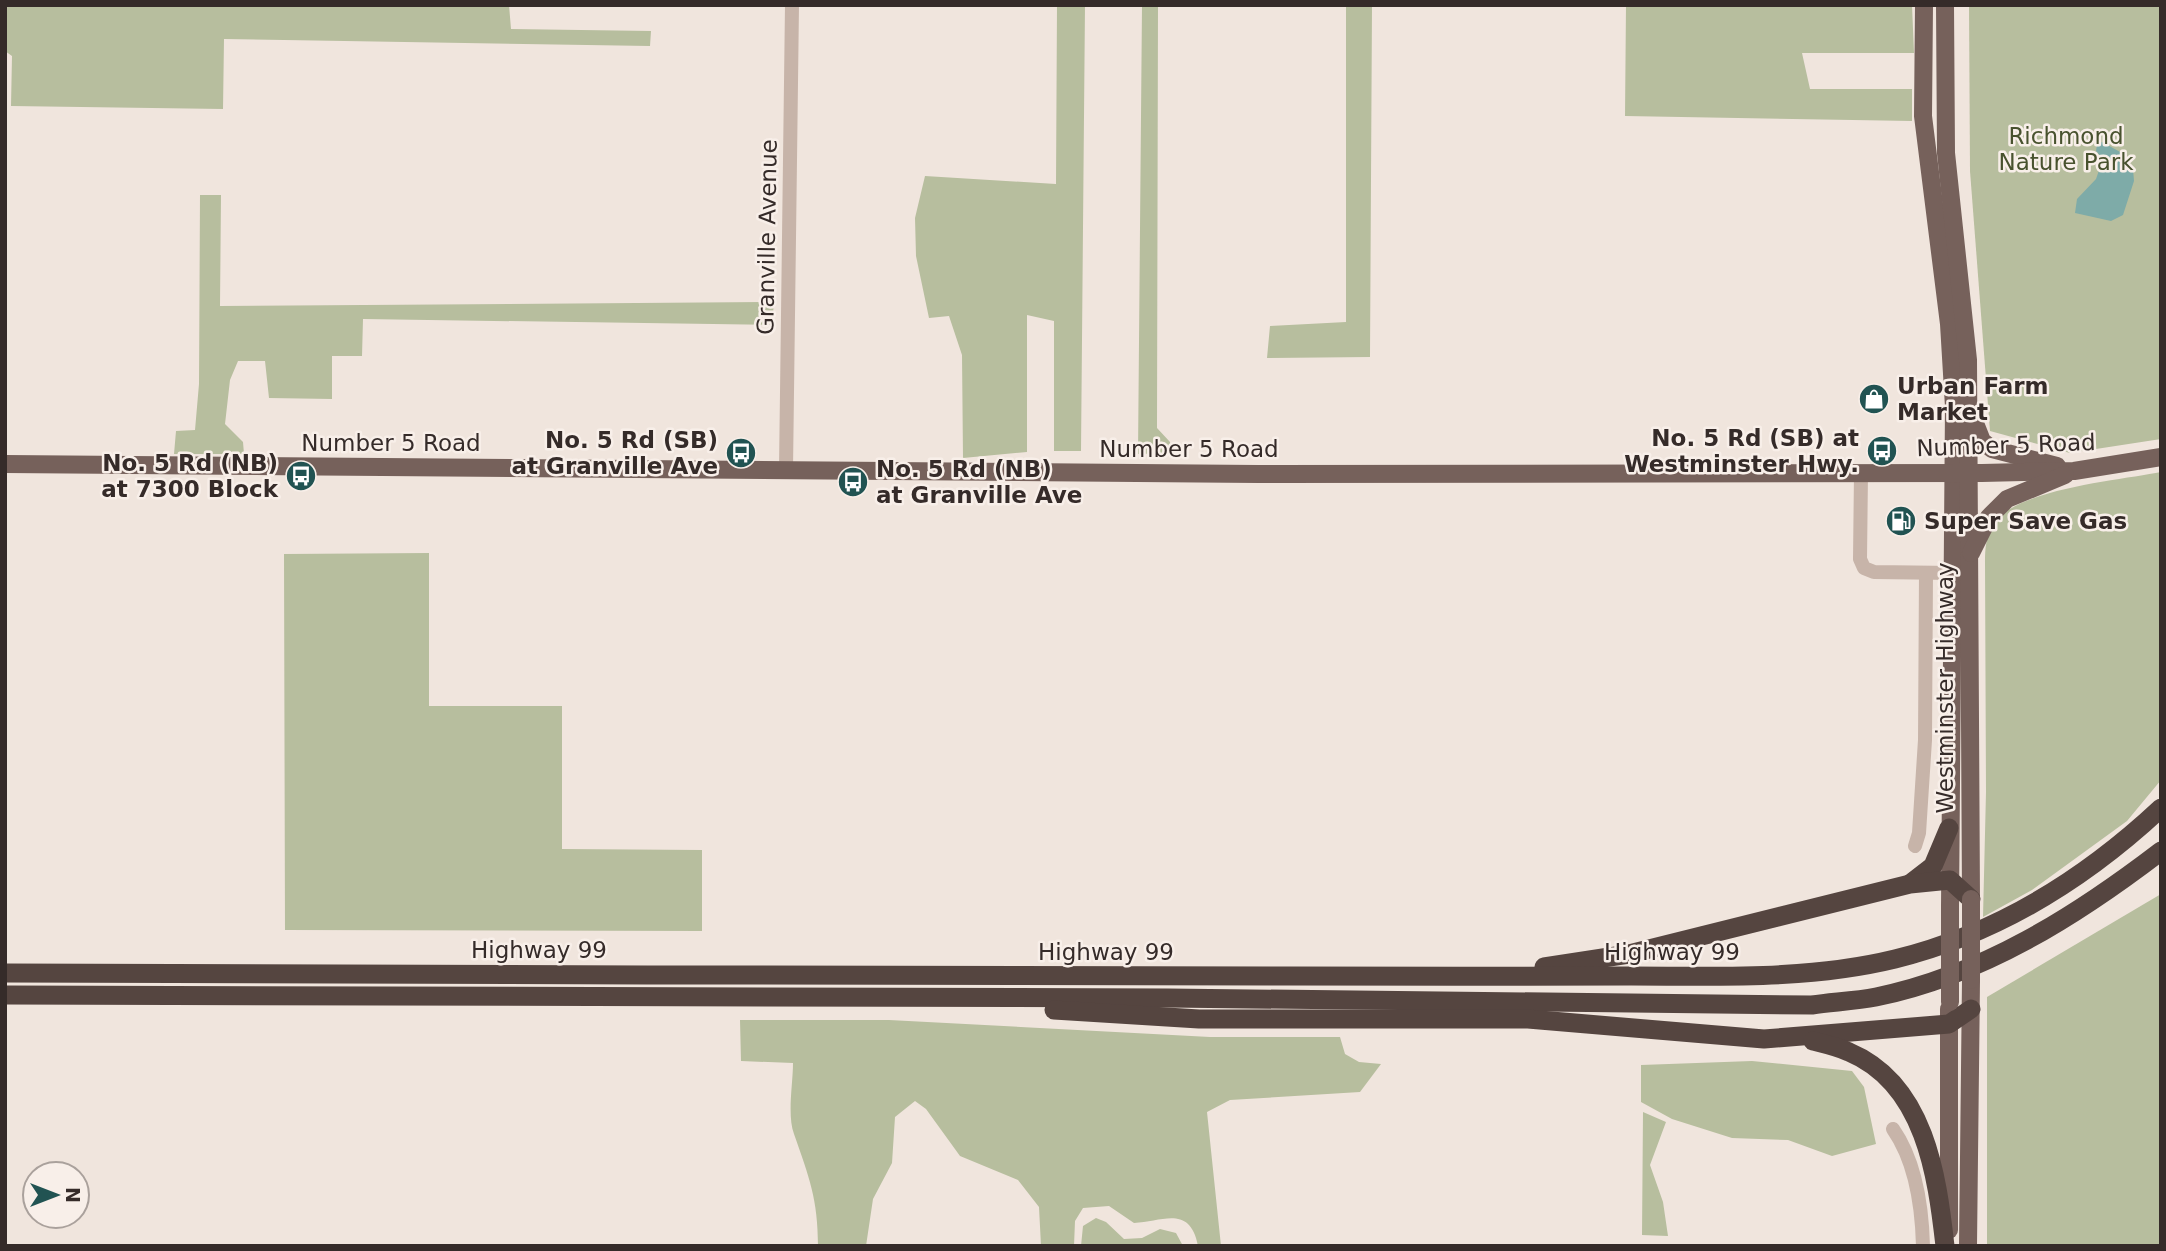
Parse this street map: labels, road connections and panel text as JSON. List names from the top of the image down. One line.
{"streets":{"highway":["Highway 99"],"main road":["Number 5 Road","Westminster Highway"],"street":["Granville Avenue"]},"crossings":[["Granville Avenue","Number 5 Road"],["Number 5 Road","Westminster Highway"]],"parks":["Richmond Nature Park"],"places":{"shop":["Urban Farm Market"],"bus stop":["No. 5 Rd (SB) at Westminster Hwy.","No. 5 Rd (SB) at Granville Ave","No. 5 Rd (NB) at 7300 Block","No. 5 Rd (NB) at Granville Ave"],"fuel station":["Super Save Gas"]},"north":"right"}
